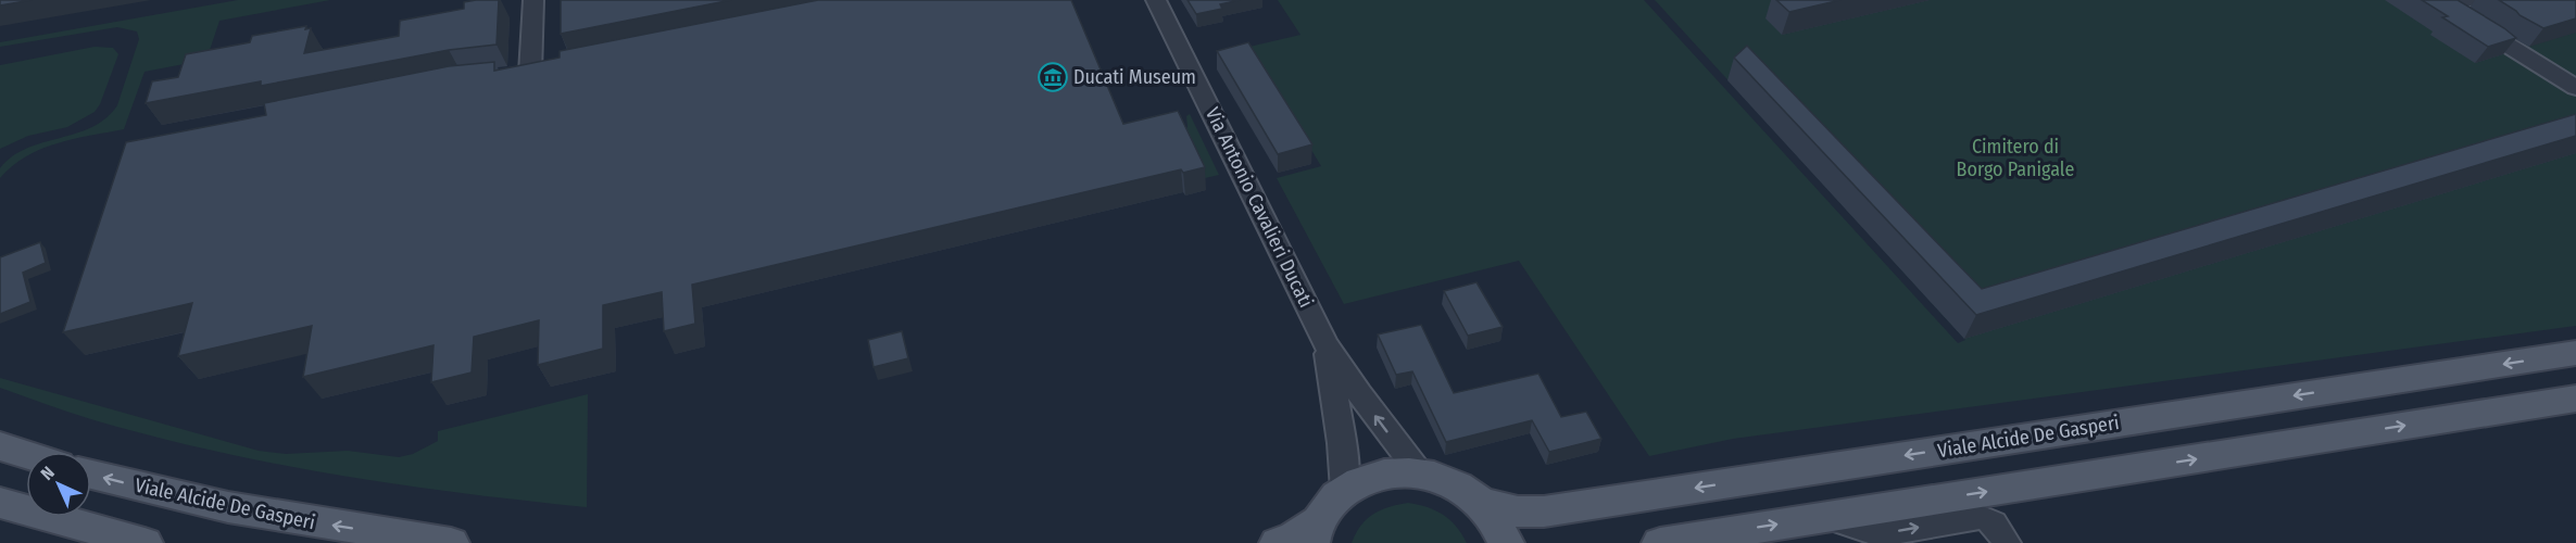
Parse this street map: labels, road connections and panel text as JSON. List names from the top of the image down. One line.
{"streets":{"main road":["Viale Alcide De Gasperi"],"street":["Via Antonio Cavalieri Ducati"]},"parks":["Cimitero di Borgo Panigale"],"places":{"museum":["Ducati Museum"]},"north":"top left"}
